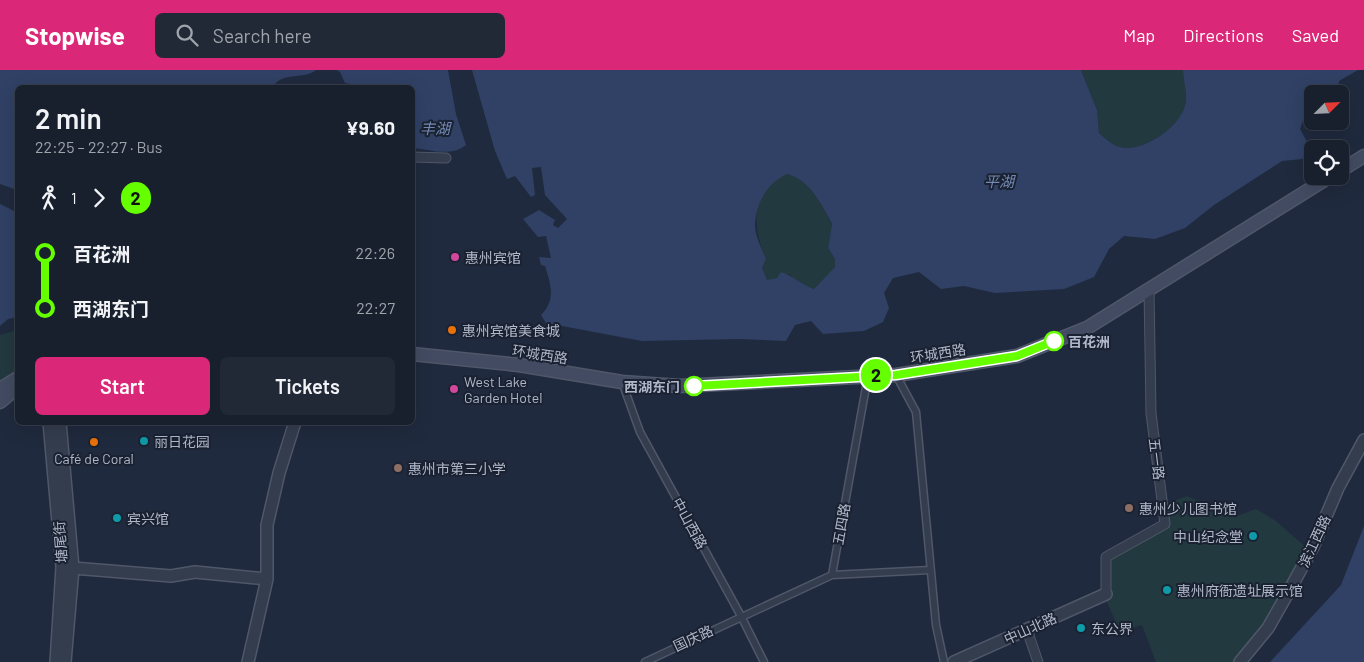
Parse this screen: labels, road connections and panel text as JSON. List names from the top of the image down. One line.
{"streets":{"main road":["环城西路"],"street":["五一路","中山西路","五四路","滨江西路","塘尾街","中山北路","国庆路"]},"crossings":[["环城西路","五一路"],["环城西路","中山西路"],["环城西路","五四路"],["五一路","中山北路"],["中山西路","国庆路"]],"water":["丰湖","平湖"],"places":["惠州宾馆","惠州宾馆美食城","百花洲","西湖东门","West Lake Garden Hotel","丽日花园","Café de Coral","惠州市第三小学","惠州少儿图书馆","宾兴馆","中山纪念堂","惠州府衙遗址展示馆","东公界"],"lines":["bus line 2"],"north":"top right","page":{"header":"Stopwise","search":"Search here","nav":["Map","Directions","Saved"],"on_map":"2","heading":["2 min","22:25 – 22:27 · Bus","¥9.60"],"legs":["1","2"],"list":[{"name":"百花洲","value":"22:26"},{"name":"西湖东门","value":"22:27"}],"buttons":["Start","Tickets"]}}
